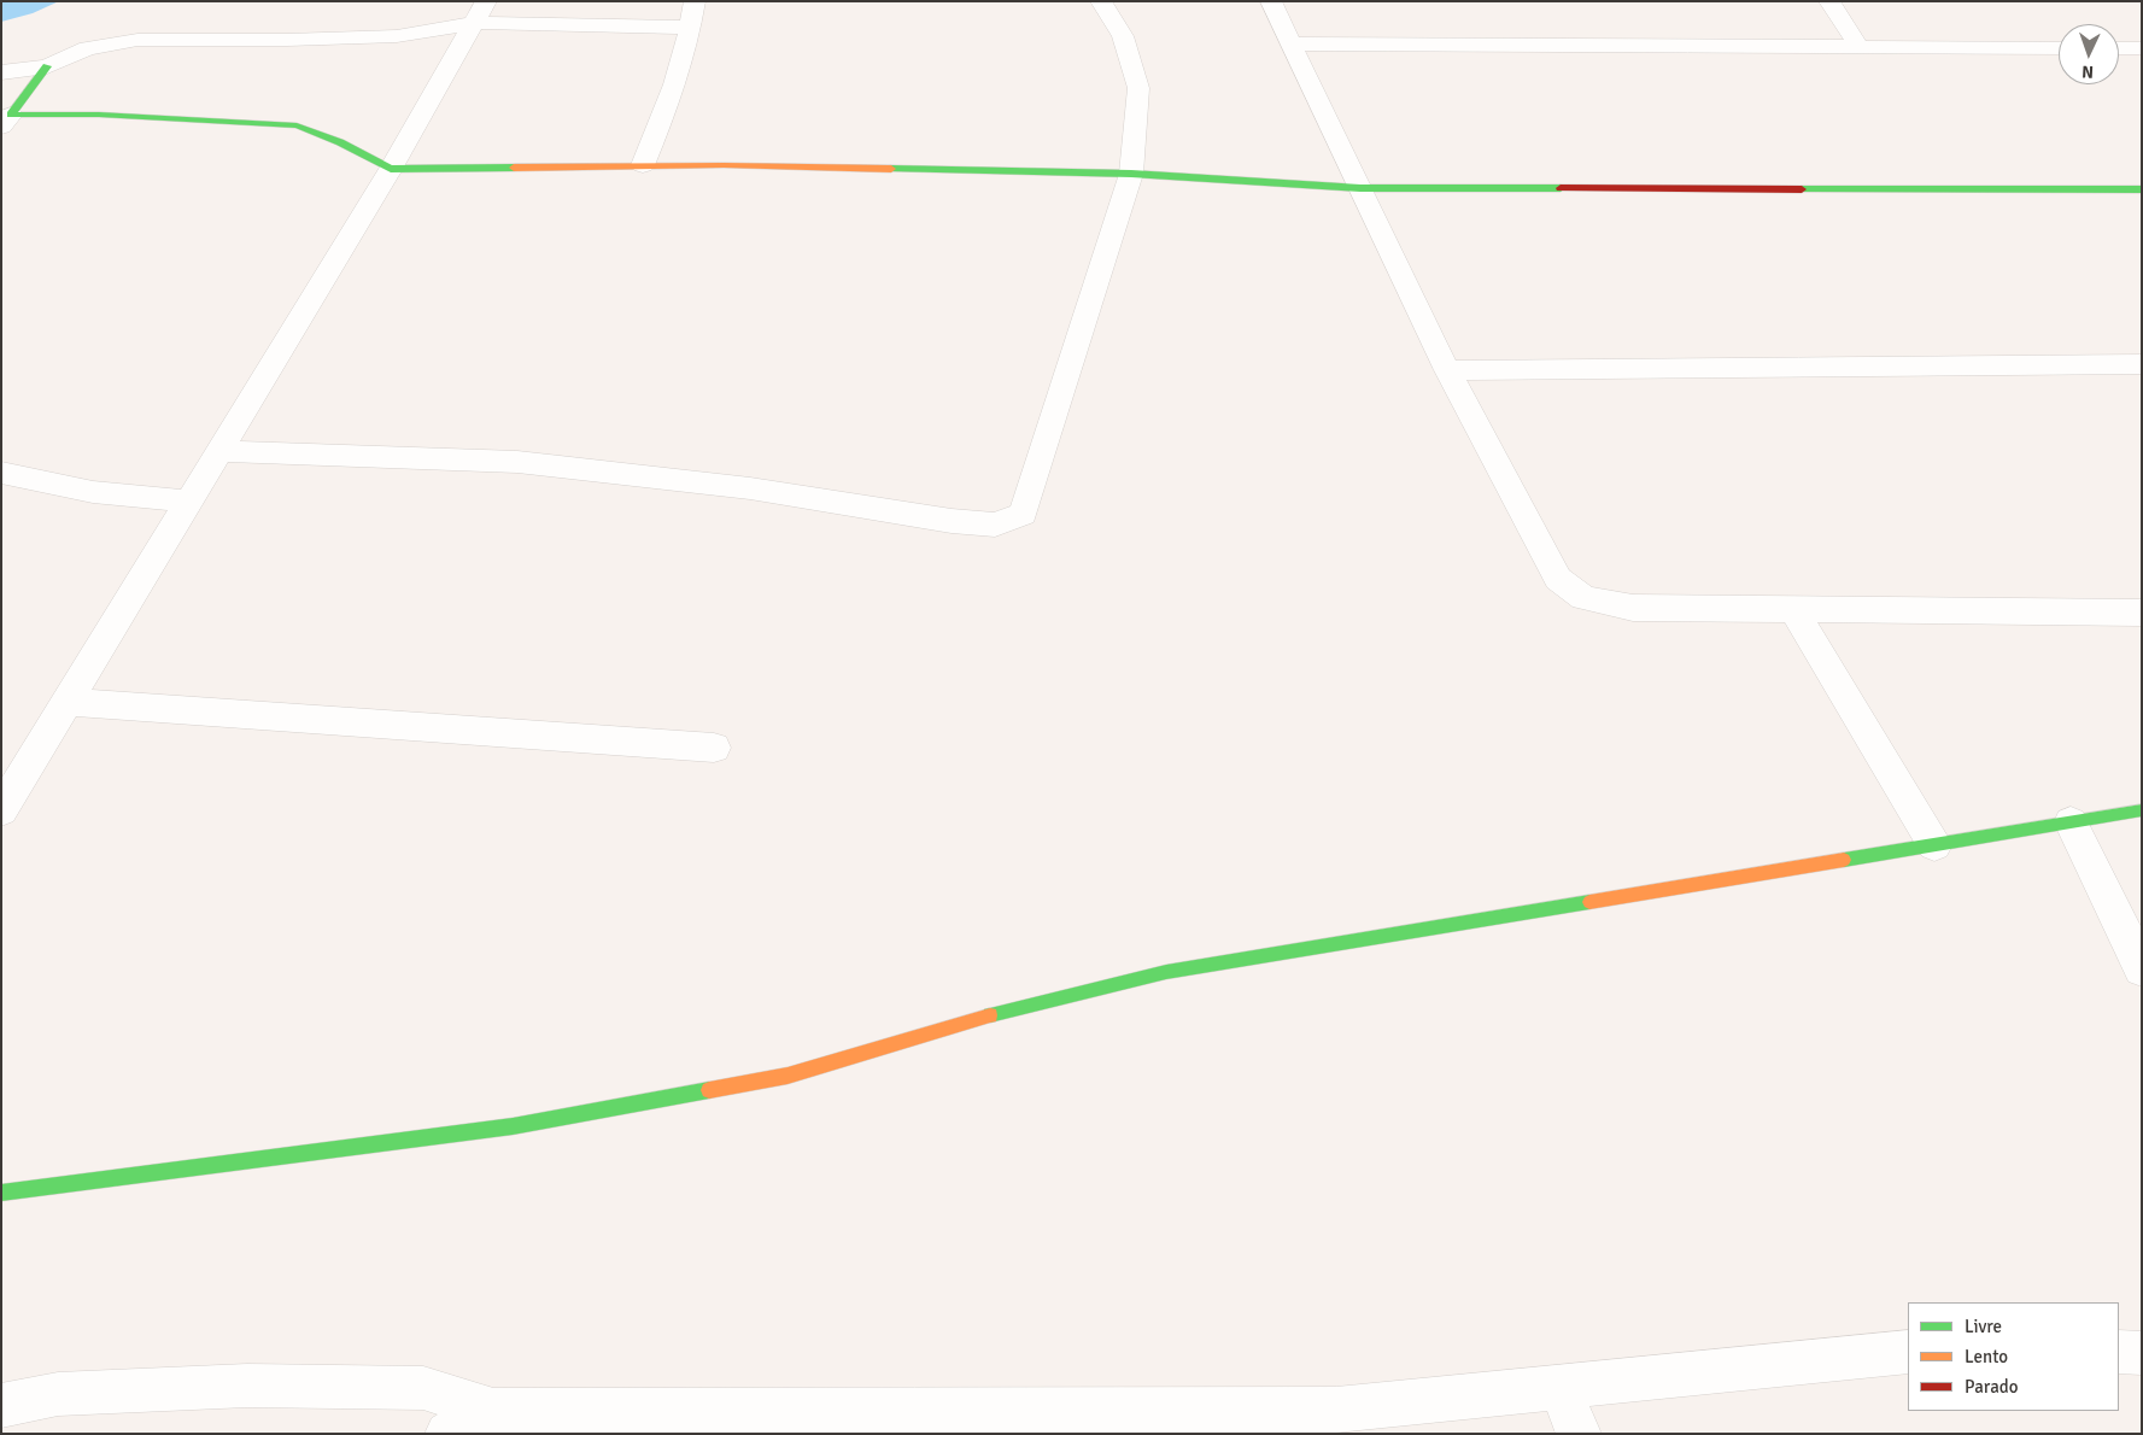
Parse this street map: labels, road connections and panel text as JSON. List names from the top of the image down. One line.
{"legend":["Livre","Lento","Parado"],"north":"bottom"}
